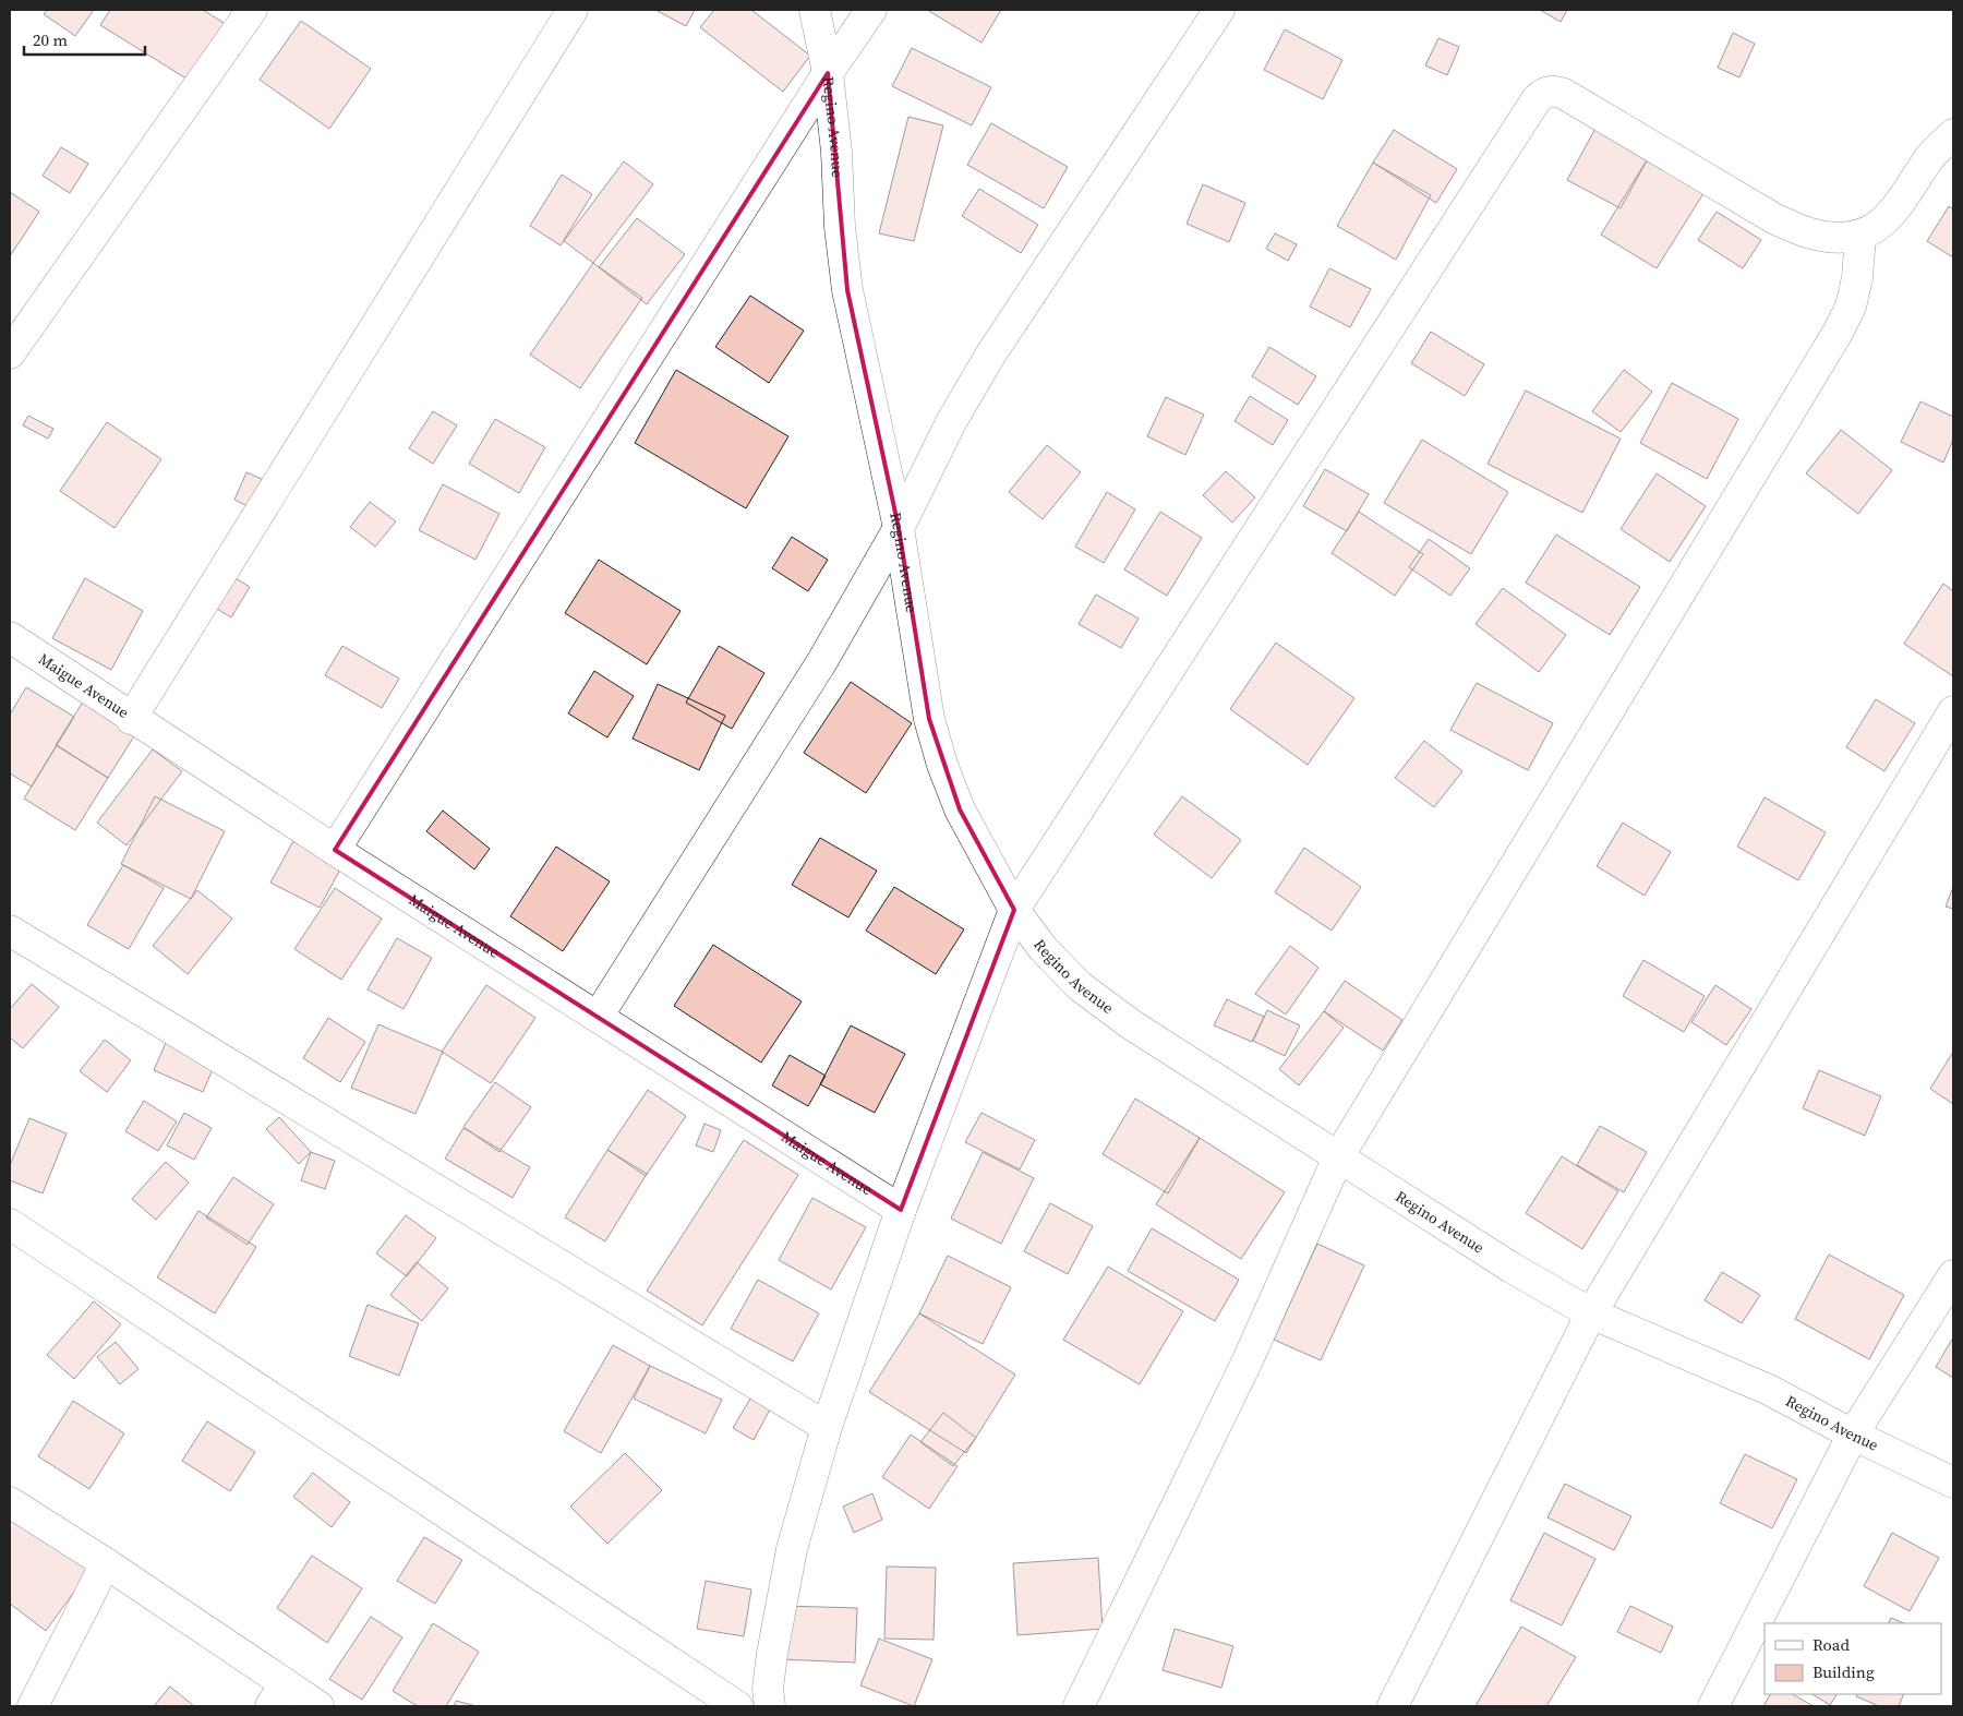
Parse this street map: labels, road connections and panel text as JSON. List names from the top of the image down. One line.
{"streets":{"street":["Regino Avenue","Maigue Avenue"]},"legend":["Road","Building"],"scale_bar":"20 m"}
